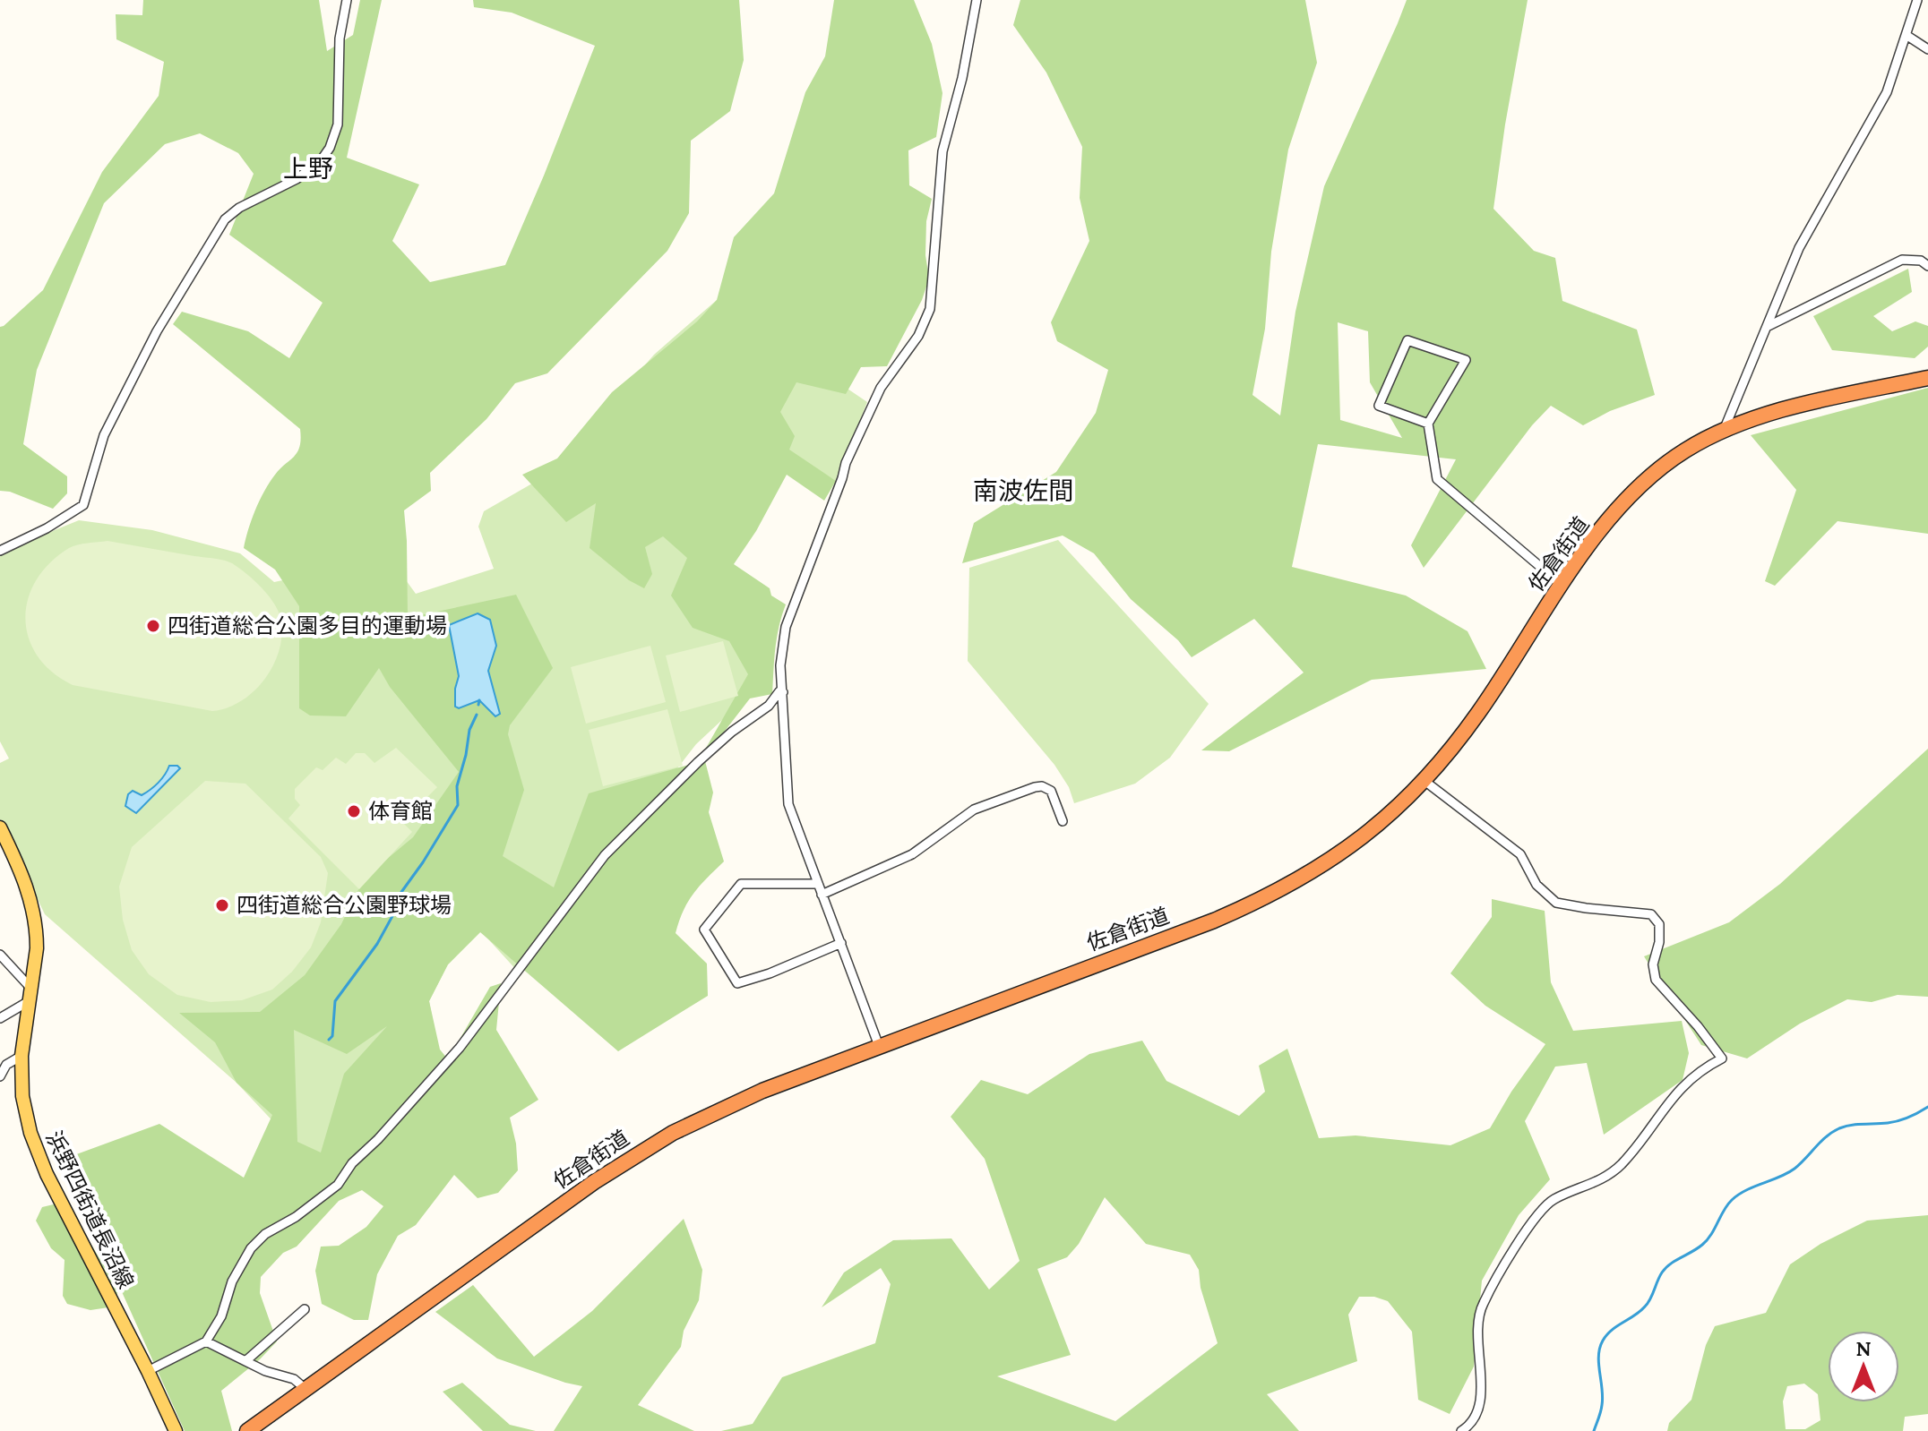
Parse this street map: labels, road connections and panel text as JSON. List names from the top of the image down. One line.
{"streets":{"highway":["佐倉街道"],"main road":["浜野四街道長沼線"]},"districts":["上野","南波佐間"],"places":["四街道総合公園多目的運動場","体育館","四街道総合公園野球場"],"north":"top"}
